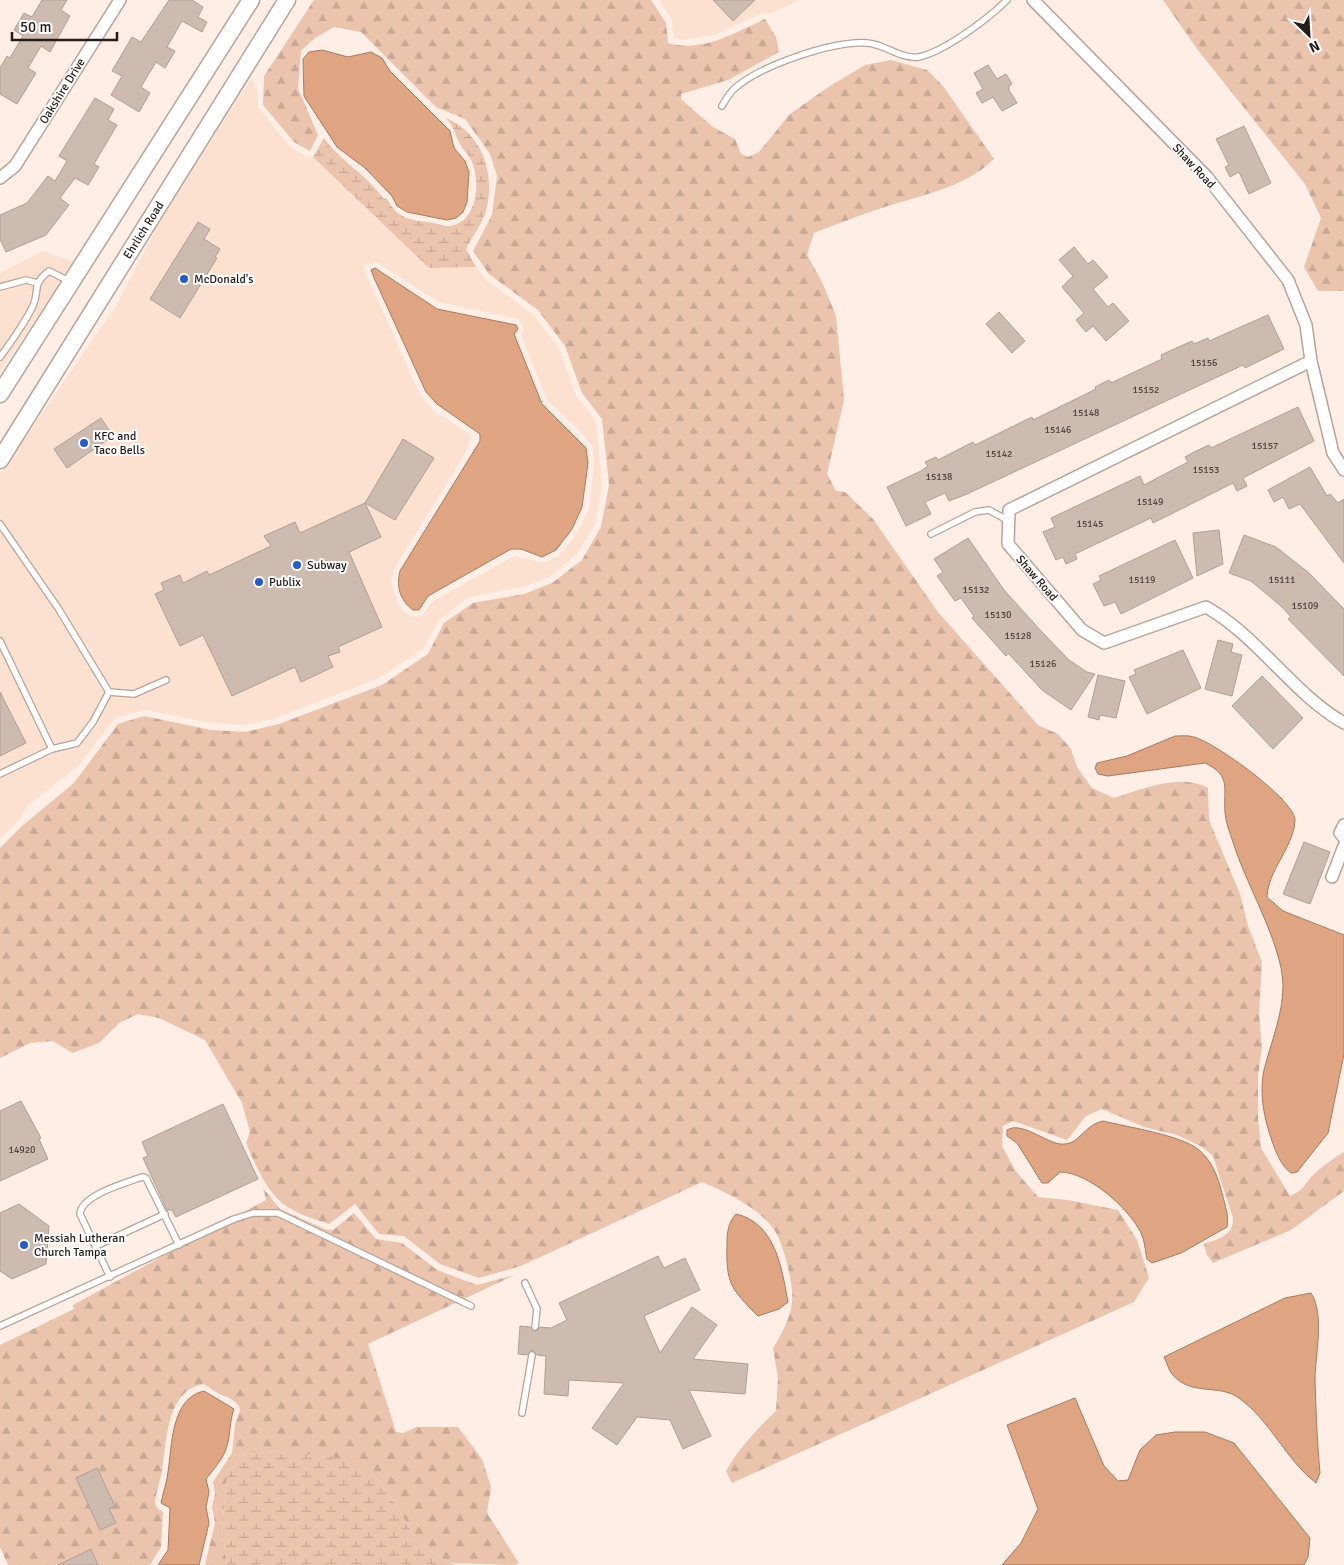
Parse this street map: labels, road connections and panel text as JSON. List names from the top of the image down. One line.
{"streets":{"main road":["Ehrlich Road"],"street":["Oakshire Drive","Shaw Road"]},"places":["McDonald's","KFC and Taco Bells","Subway","Publix","Messiah Lutheran Church Tampa"],"house_numbers":["15156","15152","15148","15146","15157","15142","15153","15138","15149","15145","15119","15111","15132","15109","15130","15128","15126","14920"],"scale_bar":"50 m","north":"bottom right"}
